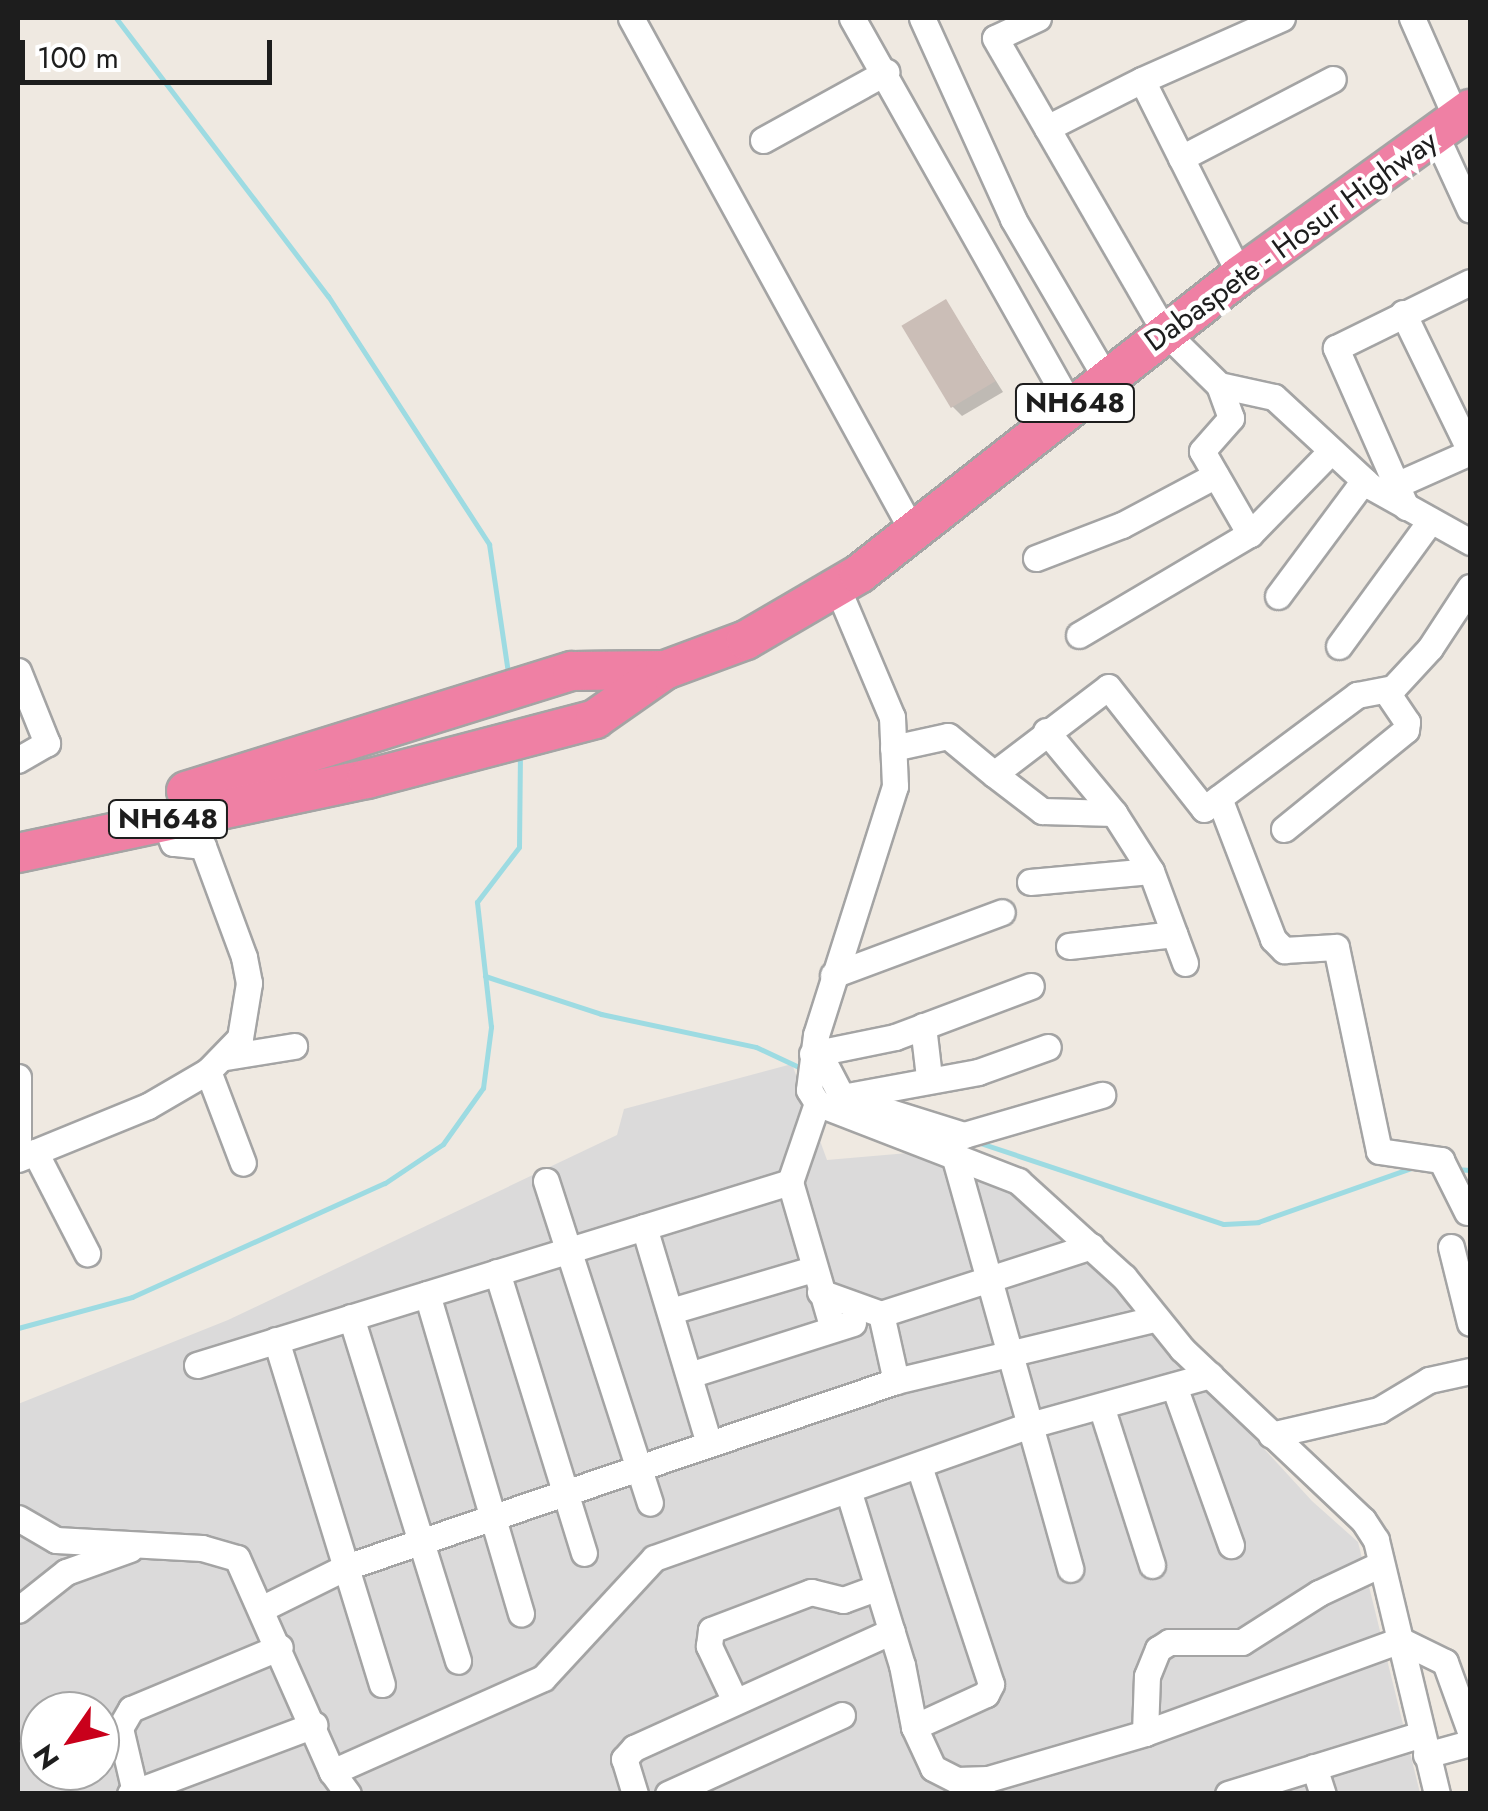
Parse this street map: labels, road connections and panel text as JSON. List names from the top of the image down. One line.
{"streets":{"highway":["Dabaspete - Hosur Highway","NH648"]},"crossings":[["Dabaspete - Hosur Highway","NH648"]],"scale_bar":"100 m","north":"bottom left"}
